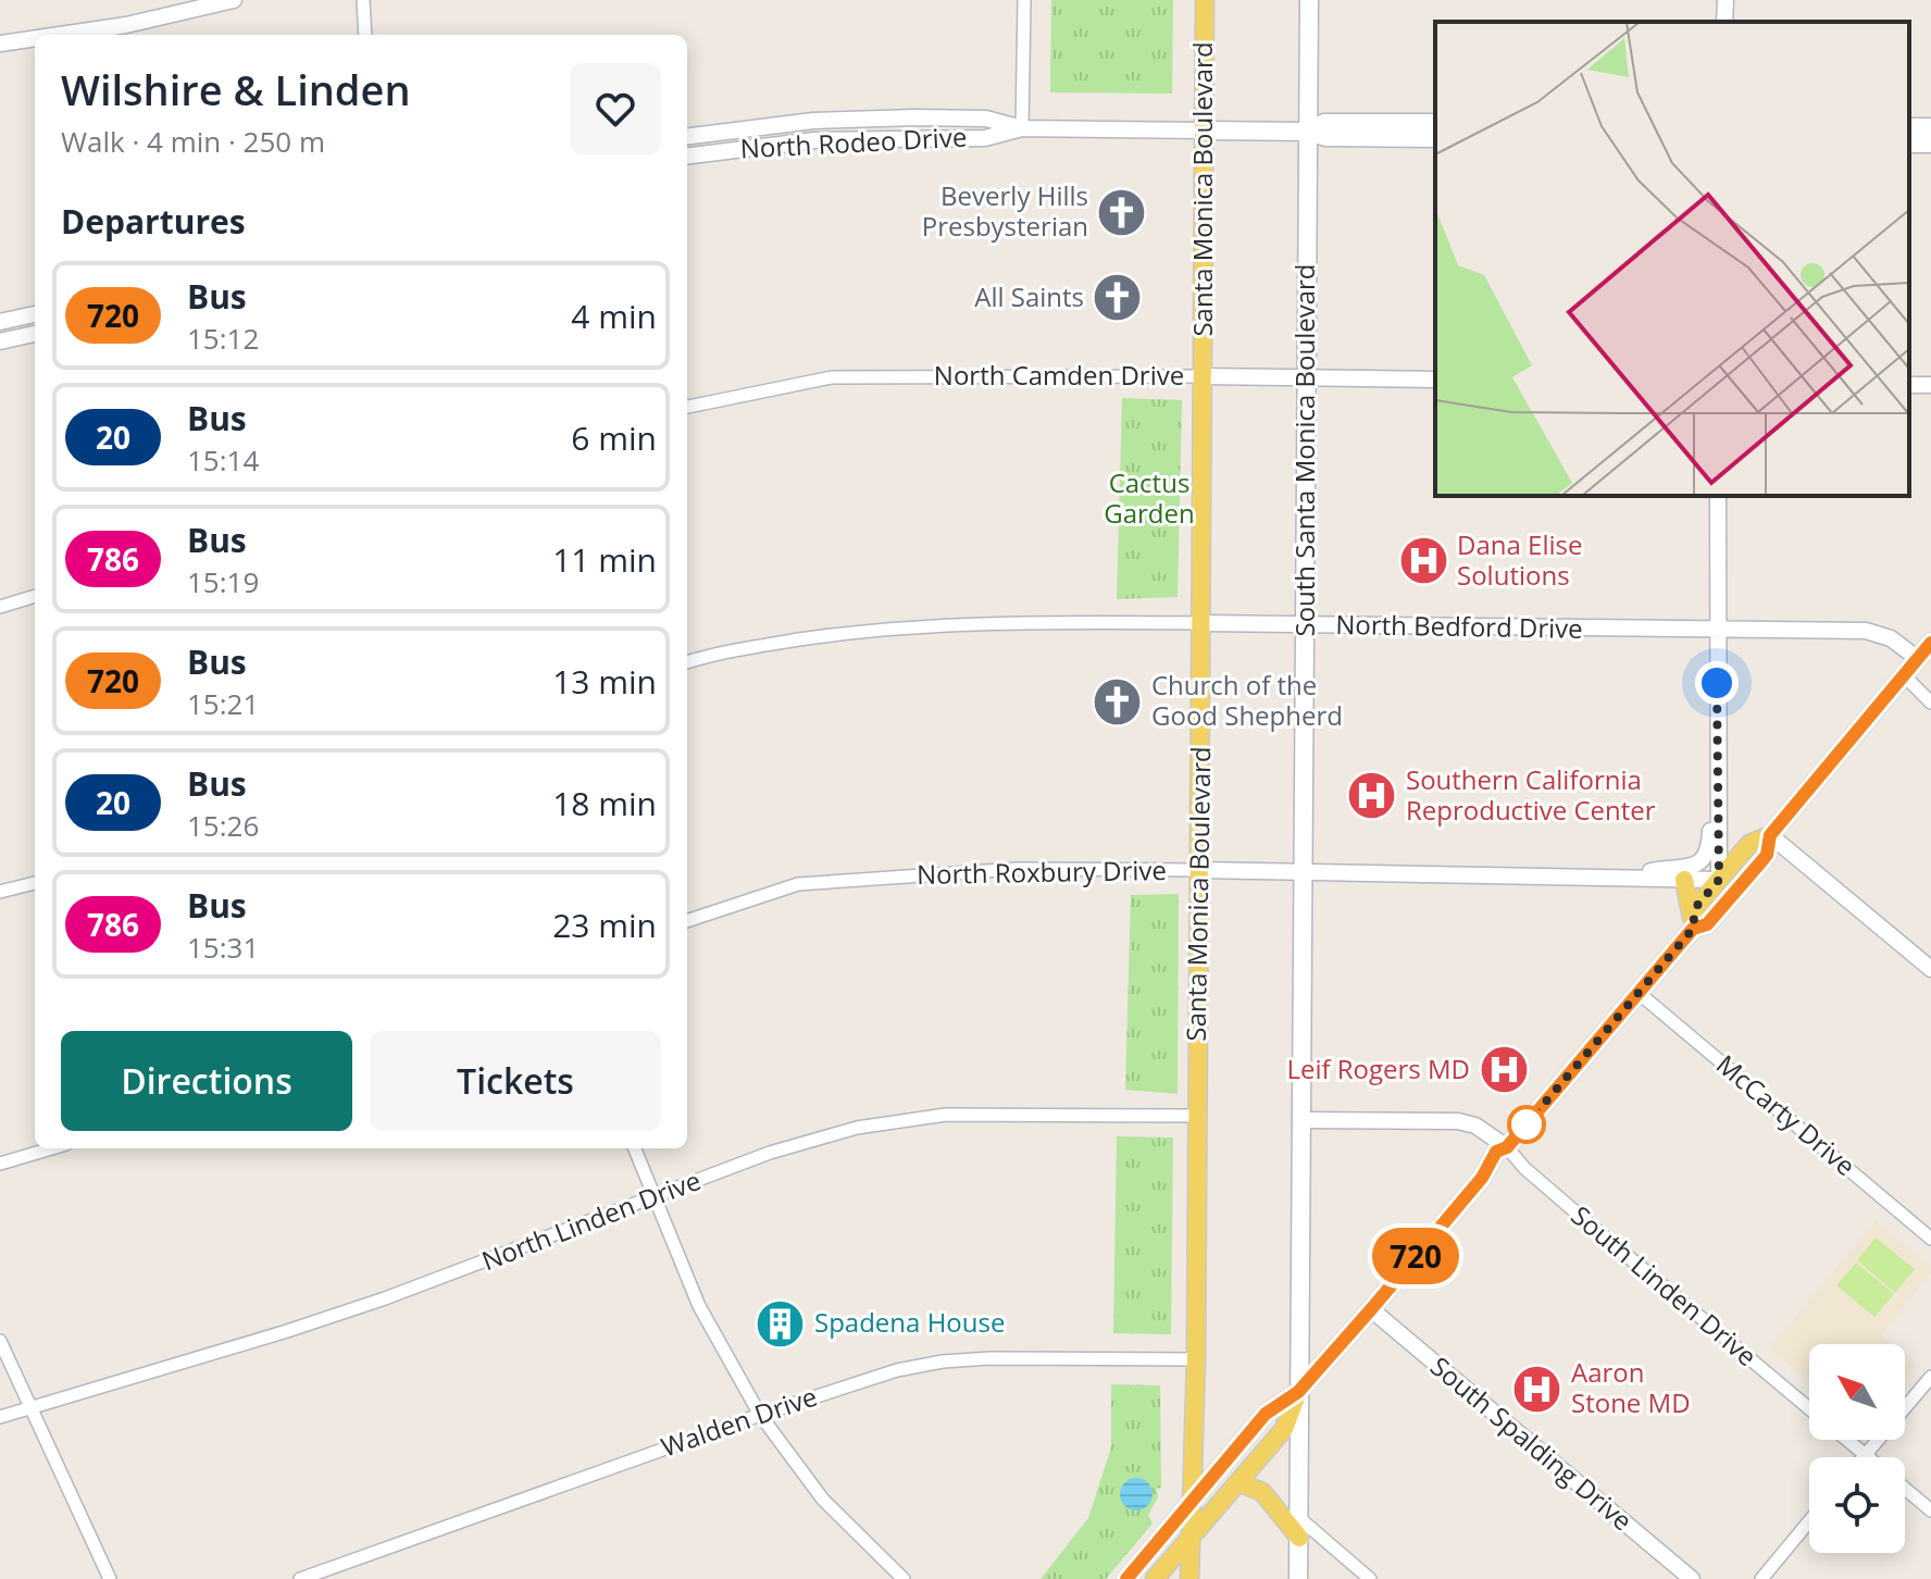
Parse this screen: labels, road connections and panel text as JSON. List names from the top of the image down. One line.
{"streets":{"main road":["North Rodeo Drive","Santa Monica Boulevard","South Santa Monica Boulevard"],"street":["North Camden Drive","North Bedford Drive","North Roxbury Drive","McCarty Drive","North Linden Drive","South Linden Drive","Walden Drive","South Spalding Drive"]},"crossings":[["North Rodeo Drive","Santa Monica Boulevard"],["North Rodeo Drive","South Santa Monica Boulevard"],["Santa Monica Boulevard","North Camden Drive"],["Santa Monica Boulevard","North Bedford Drive"],["Santa Monica Boulevard","North Roxbury Drive"],["Santa Monica Boulevard","North Linden Drive"],["Santa Monica Boulevard","Walden Drive"],["North Camden Drive","South Santa Monica Boulevard"],["South Santa Monica Boulevard","North Bedford Drive"],["South Santa Monica Boulevard","North Roxbury Drive"]],"parks":["Cactus Garden"],"places":{"church":["Beverly Hills Presbysterian","All Saints","Church of the Good Shepherd"],"hospital":["Dana Elise Solutions","Southern California Reproductive Center","Leif Rogers MD","Aaron Stone MD"],"building":["Spadena House"]},"lines":["bus line 720"],"north":"top left","page":{"on_map":"720","heading":[["Wilshire & Linden","Walk · 4 min · 250 m"],"Departures"],"list":[{"mark":"720","name":"Bus","note":"15:12","value":"4 min"},{"mark":"20","name":"Bus","note":"15:14","value":"6 min"},{"mark":"786","name":"Bus","note":"15:19","value":"11 min"},{"mark":"720","name":"Bus","note":"15:21","value":"13 min"},{"mark":"20","name":"Bus","note":"15:26","value":"18 min"},{"mark":"786","name":"Bus","note":"15:31","value":"23 min"}],"buttons":["Directions","Tickets"]}}
